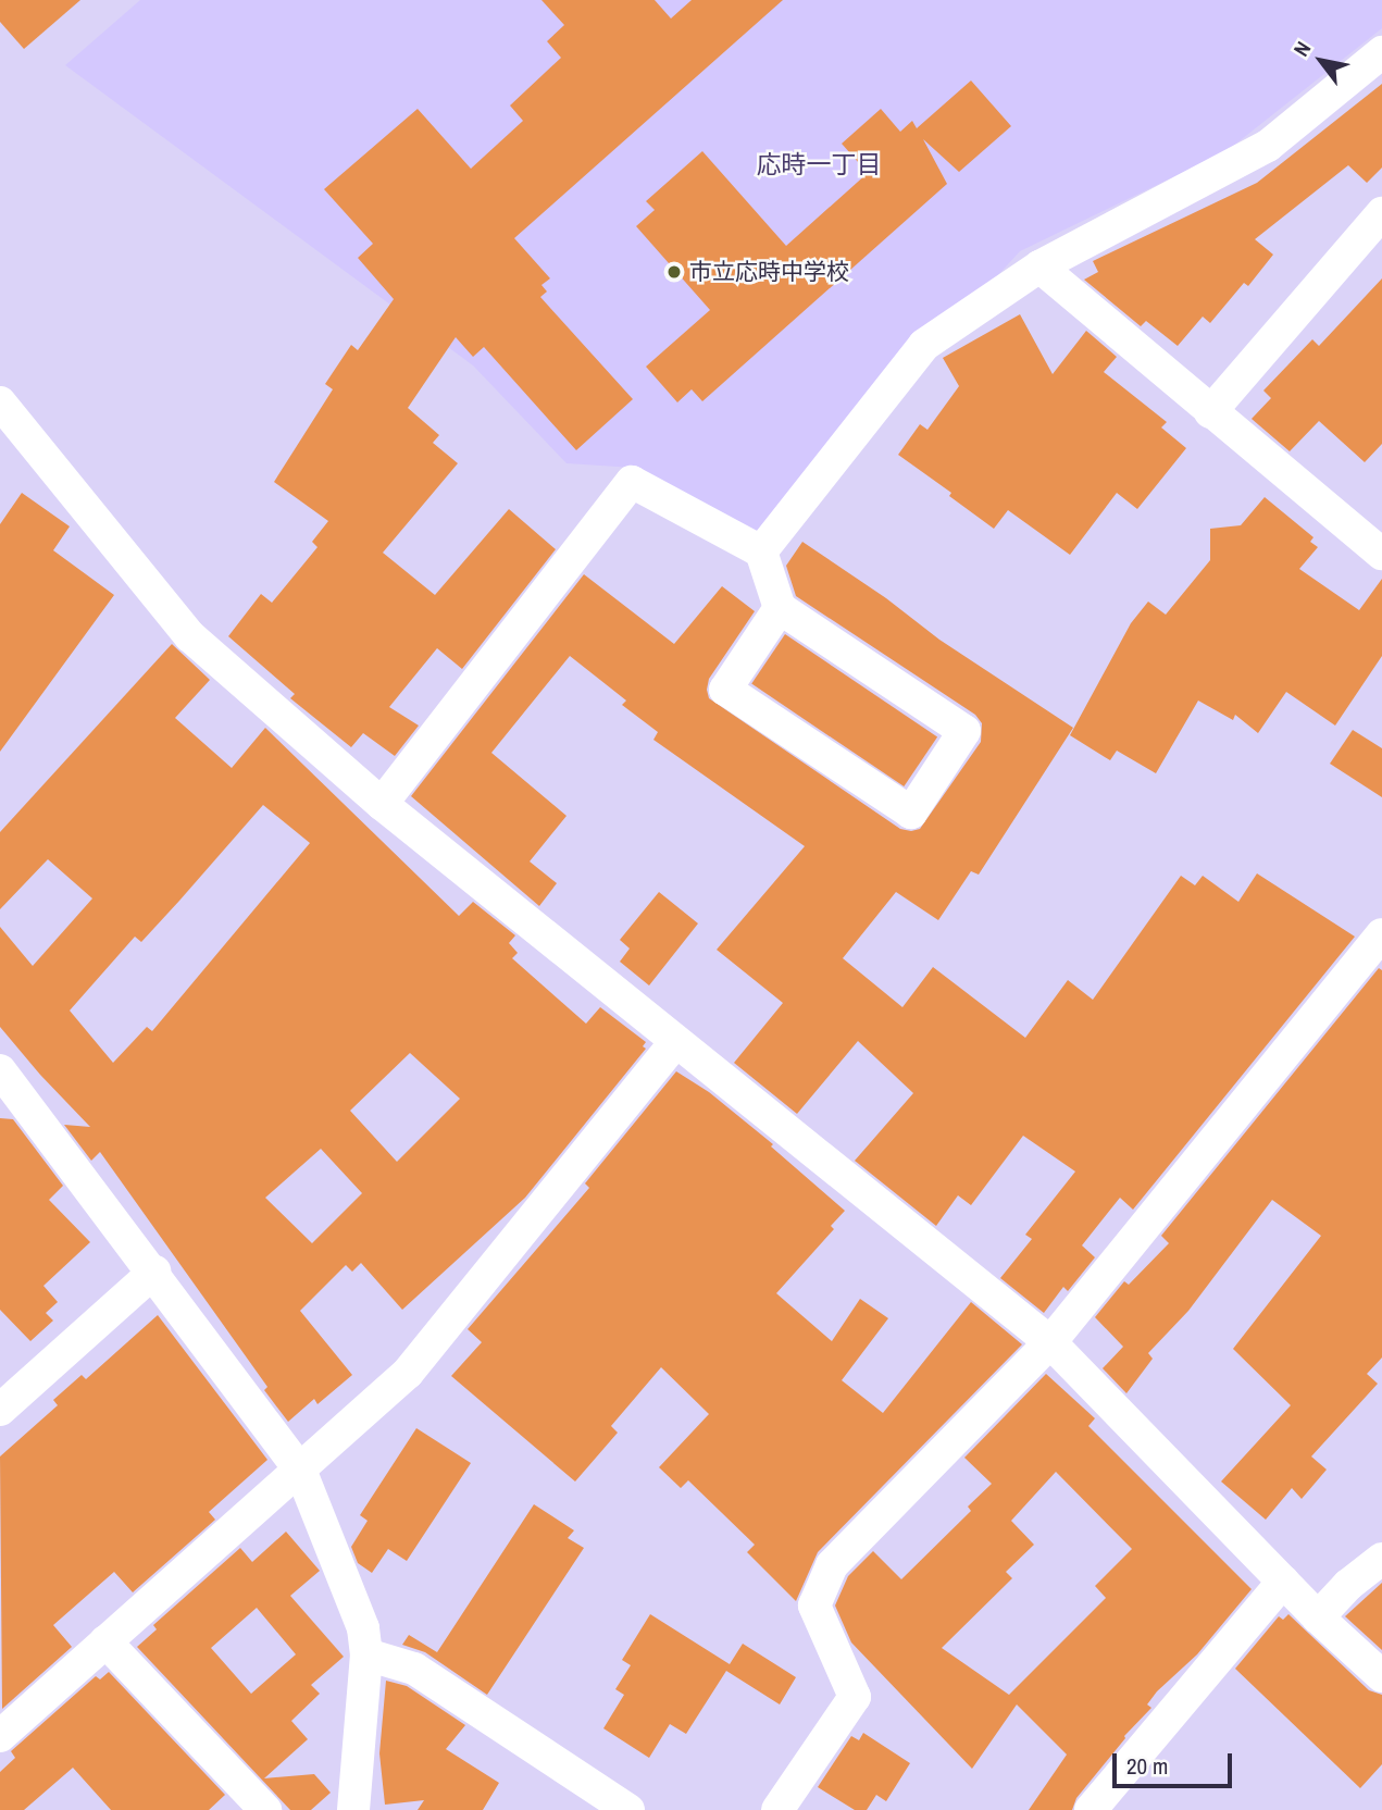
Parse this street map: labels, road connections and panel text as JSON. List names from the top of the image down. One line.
{"districts":["応時一丁目"],"places":["市立応時中学校"],"scale_bar":"20 m","north":"top left"}
